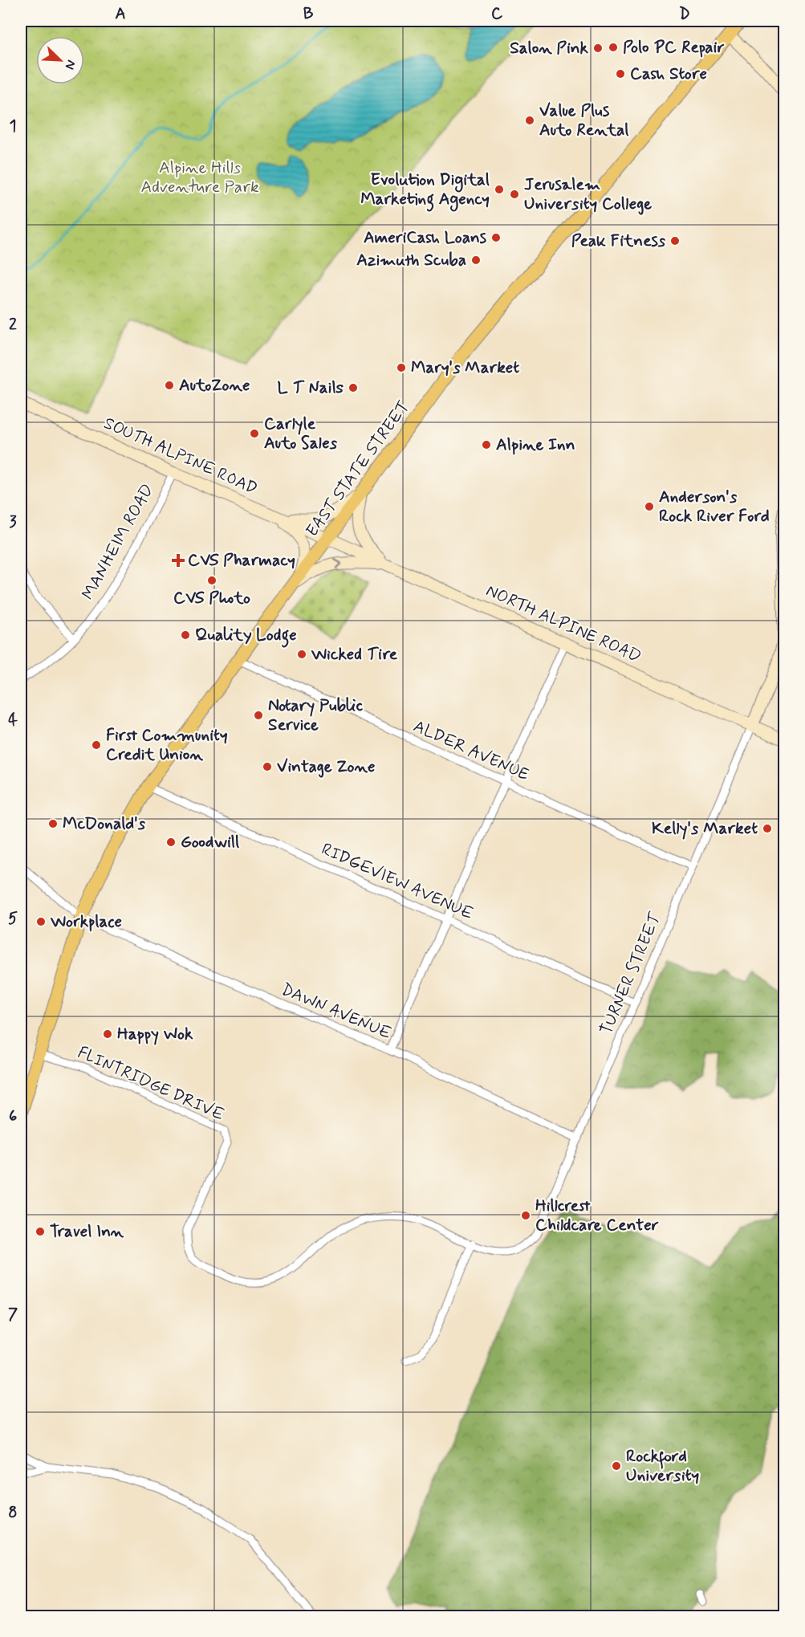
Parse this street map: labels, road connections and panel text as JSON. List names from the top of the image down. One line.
{"streets":{"main road":["SOUTH ALPINE ROAD","EAST STATE STREET","NORTH ALPINE ROAD"],"street":["MANHEIM ROAD","ALDER AVENUE","RIDGEVIEW AVENUE","TURNER STREET","DAWN AVENUE","FLINTRIDGE DRIVE"]},"crossings":[["SOUTH ALPINE ROAD","EAST STATE STREET"],["SOUTH ALPINE ROAD","MANHEIM ROAD"],["SOUTH ALPINE ROAD","NORTH ALPINE ROAD"],["EAST STATE STREET","NORTH ALPINE ROAD"],["EAST STATE STREET","ALDER AVENUE"],["EAST STATE STREET","RIDGEVIEW AVENUE"],["EAST STATE STREET","DAWN AVENUE"],["EAST STATE STREET","FLINTRIDGE DRIVE"],["NORTH ALPINE ROAD","TURNER STREET"],["ALDER AVENUE","TURNER STREET"],["RIDGEVIEW AVENUE","TURNER STREET"],["TURNER STREET","DAWN AVENUE"],["TURNER STREET","FLINTRIDGE DRIVE"]],"parks":["Alpine Hills Adventure Park"],"places":{"other":["Polo PC Repair","Salon Pink","Cash Store","Value Plus Auto Rental","Evolution Digital Marketing Agency","Jerusalem University College","AmeriCash Loans","Peak Fitness","Azimuth Scuba","Mary's Market","AutoZone","L T Nails","Carlyle Auto Sales","Alpine Inn","Anderson's Rock River Ford","CVS Photo","Quality Lodge","Wicked Tire","Notary Public Service","First Community Credit Union","Vintage Zone","McDonald's","Kelly's Market","Goodwill","Workplace","Happy Wok","Hillcrest Childcare Center","Travel Inn","Rockford University"],"health":["CVS Pharmacy"]},"north":"bottom right","grid":{"columns":["A","B","C","D"],"rows":["1","2","3","4","5","6","7","8"]}}
